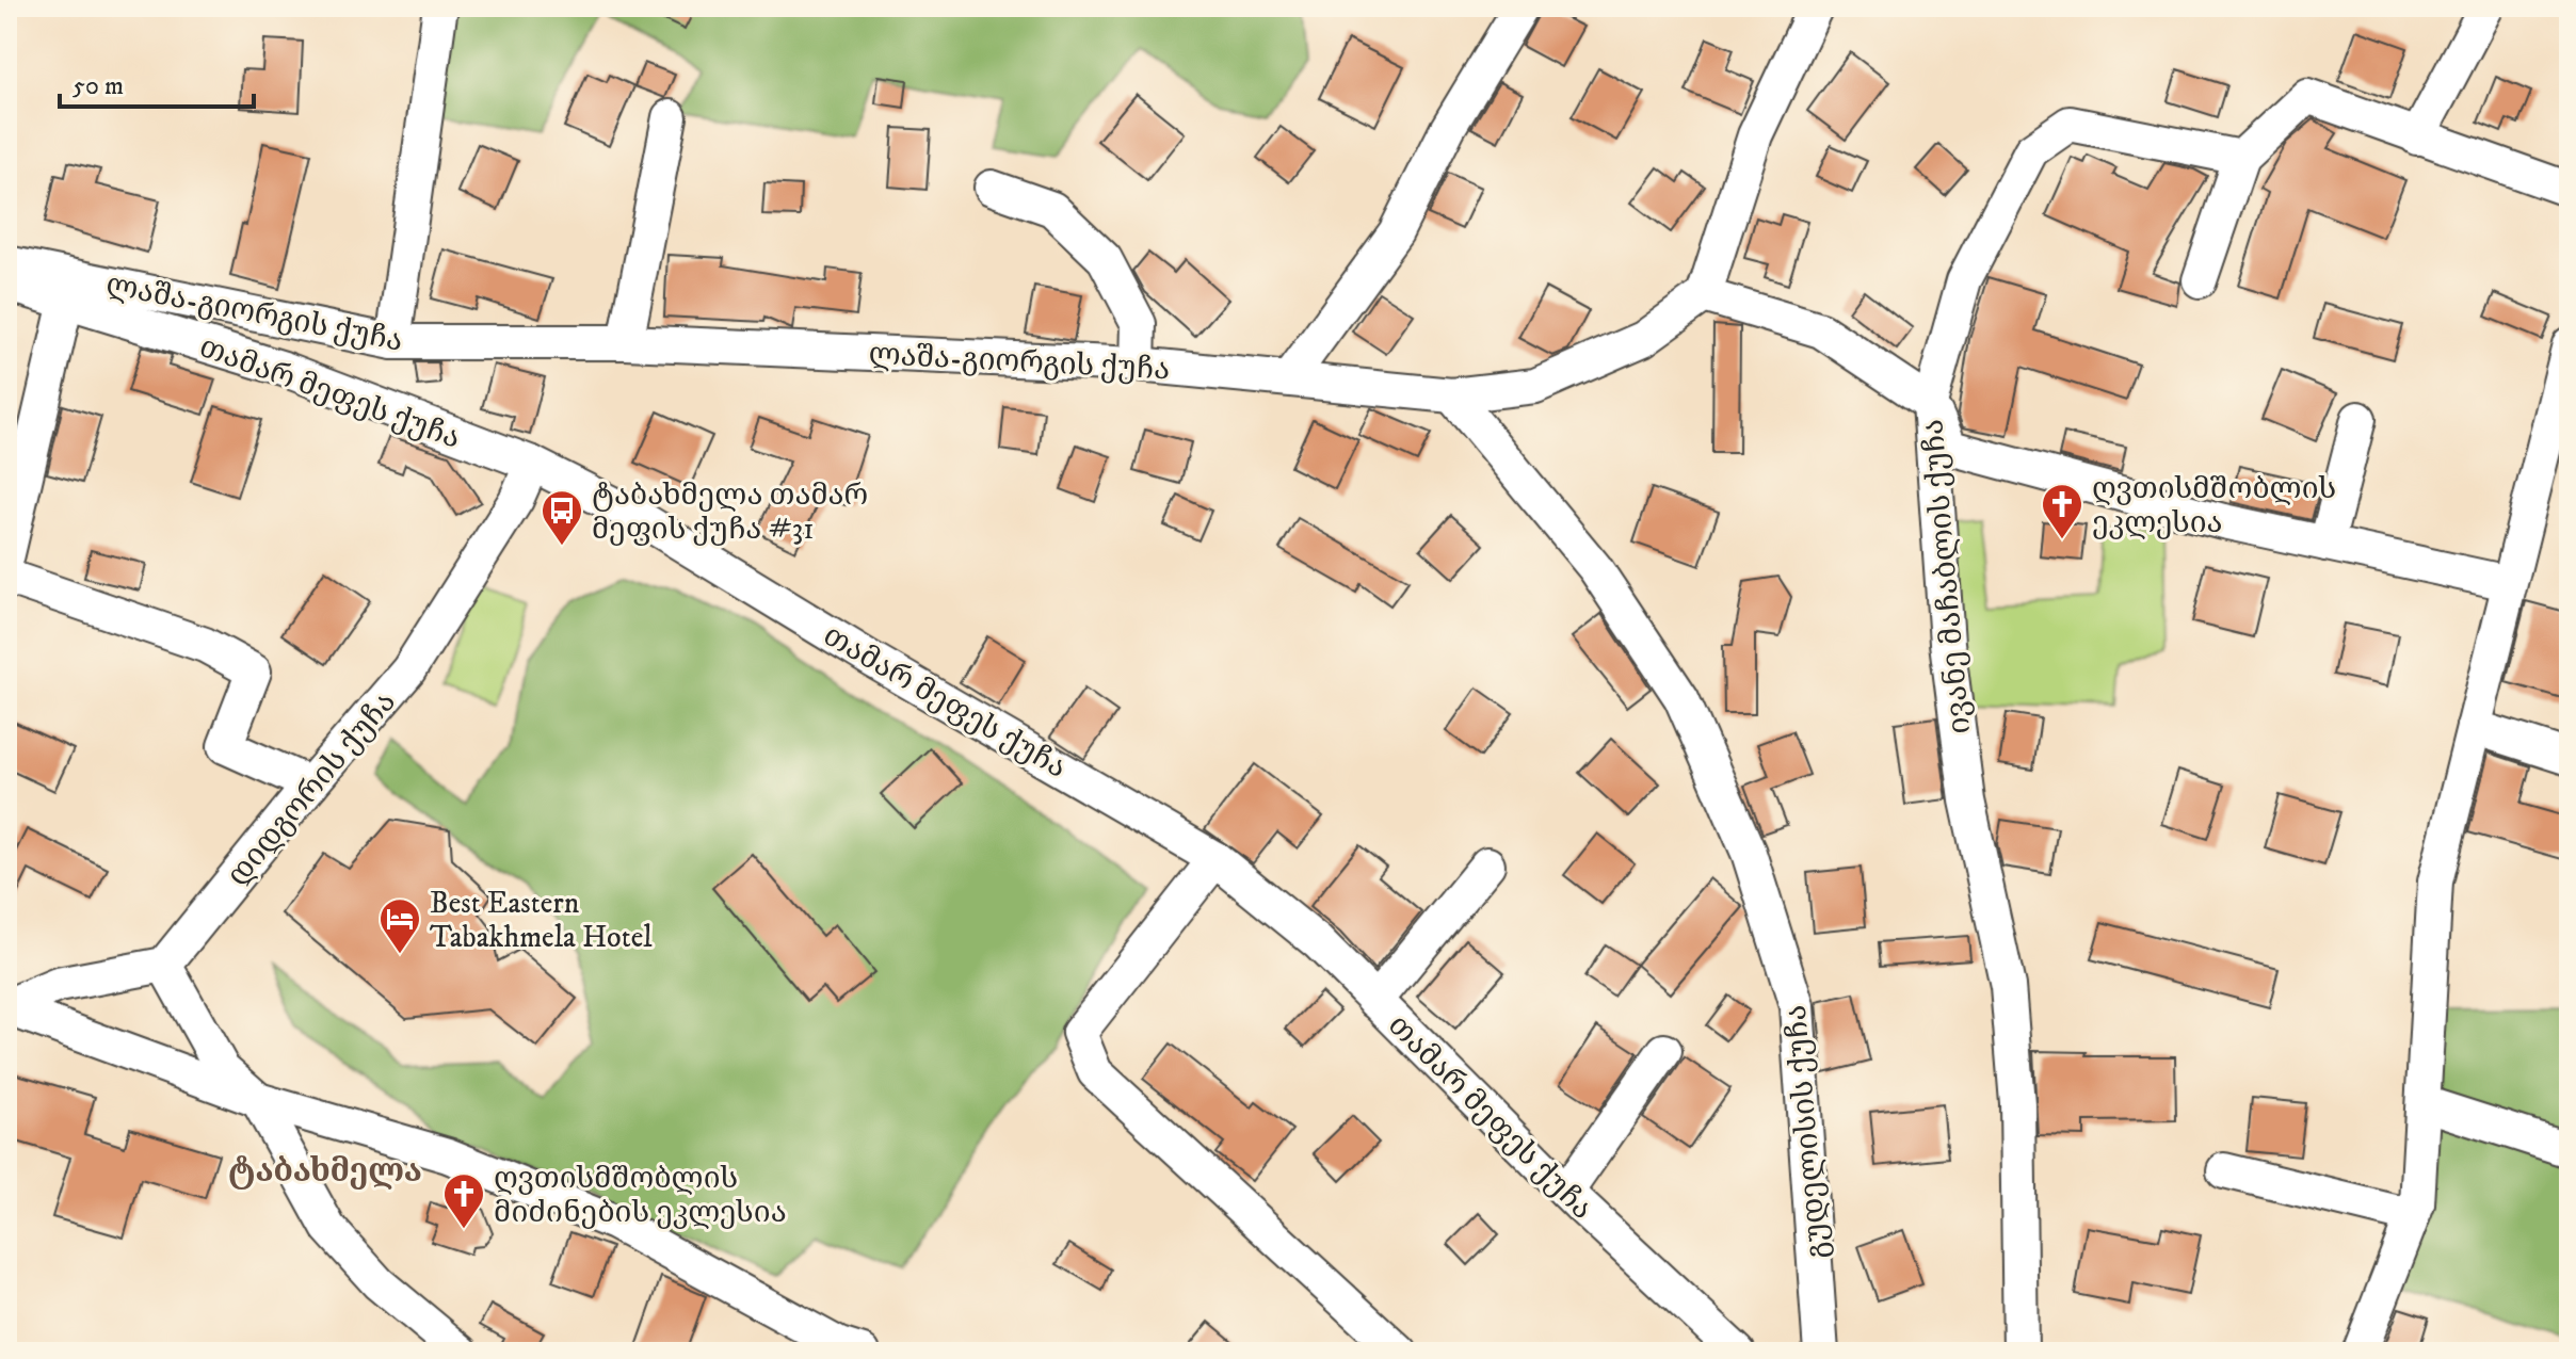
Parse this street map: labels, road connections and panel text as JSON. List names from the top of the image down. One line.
{"streets":{"street":["ლაშა-გიორგის ქუჩა","თამარ მეფეს ქუჩა","ივანე მაჩაბლის ქუჩა","დიდგორის ქუჩა","გუდელისის ქუჩა"]},"crossings":[["ლაშა-გიორგის ქუჩა","გუდელისის ქუჩა"],["თამარ მეფეს ქუჩა","დიდგორის ქუჩა"]],"districts":["ტაბახმელა"],"places":{"church":["ღვთისმშობლის ეკლესია","ღვთისმშობლის მიძინების ეკლესია"],"bus stop":["ტაბახმელა თამარ მეფის ქუჩა #31"],"hotel":["Best Eastern Tabakhmela Hotel"]},"scale_bar":"50 m"}
